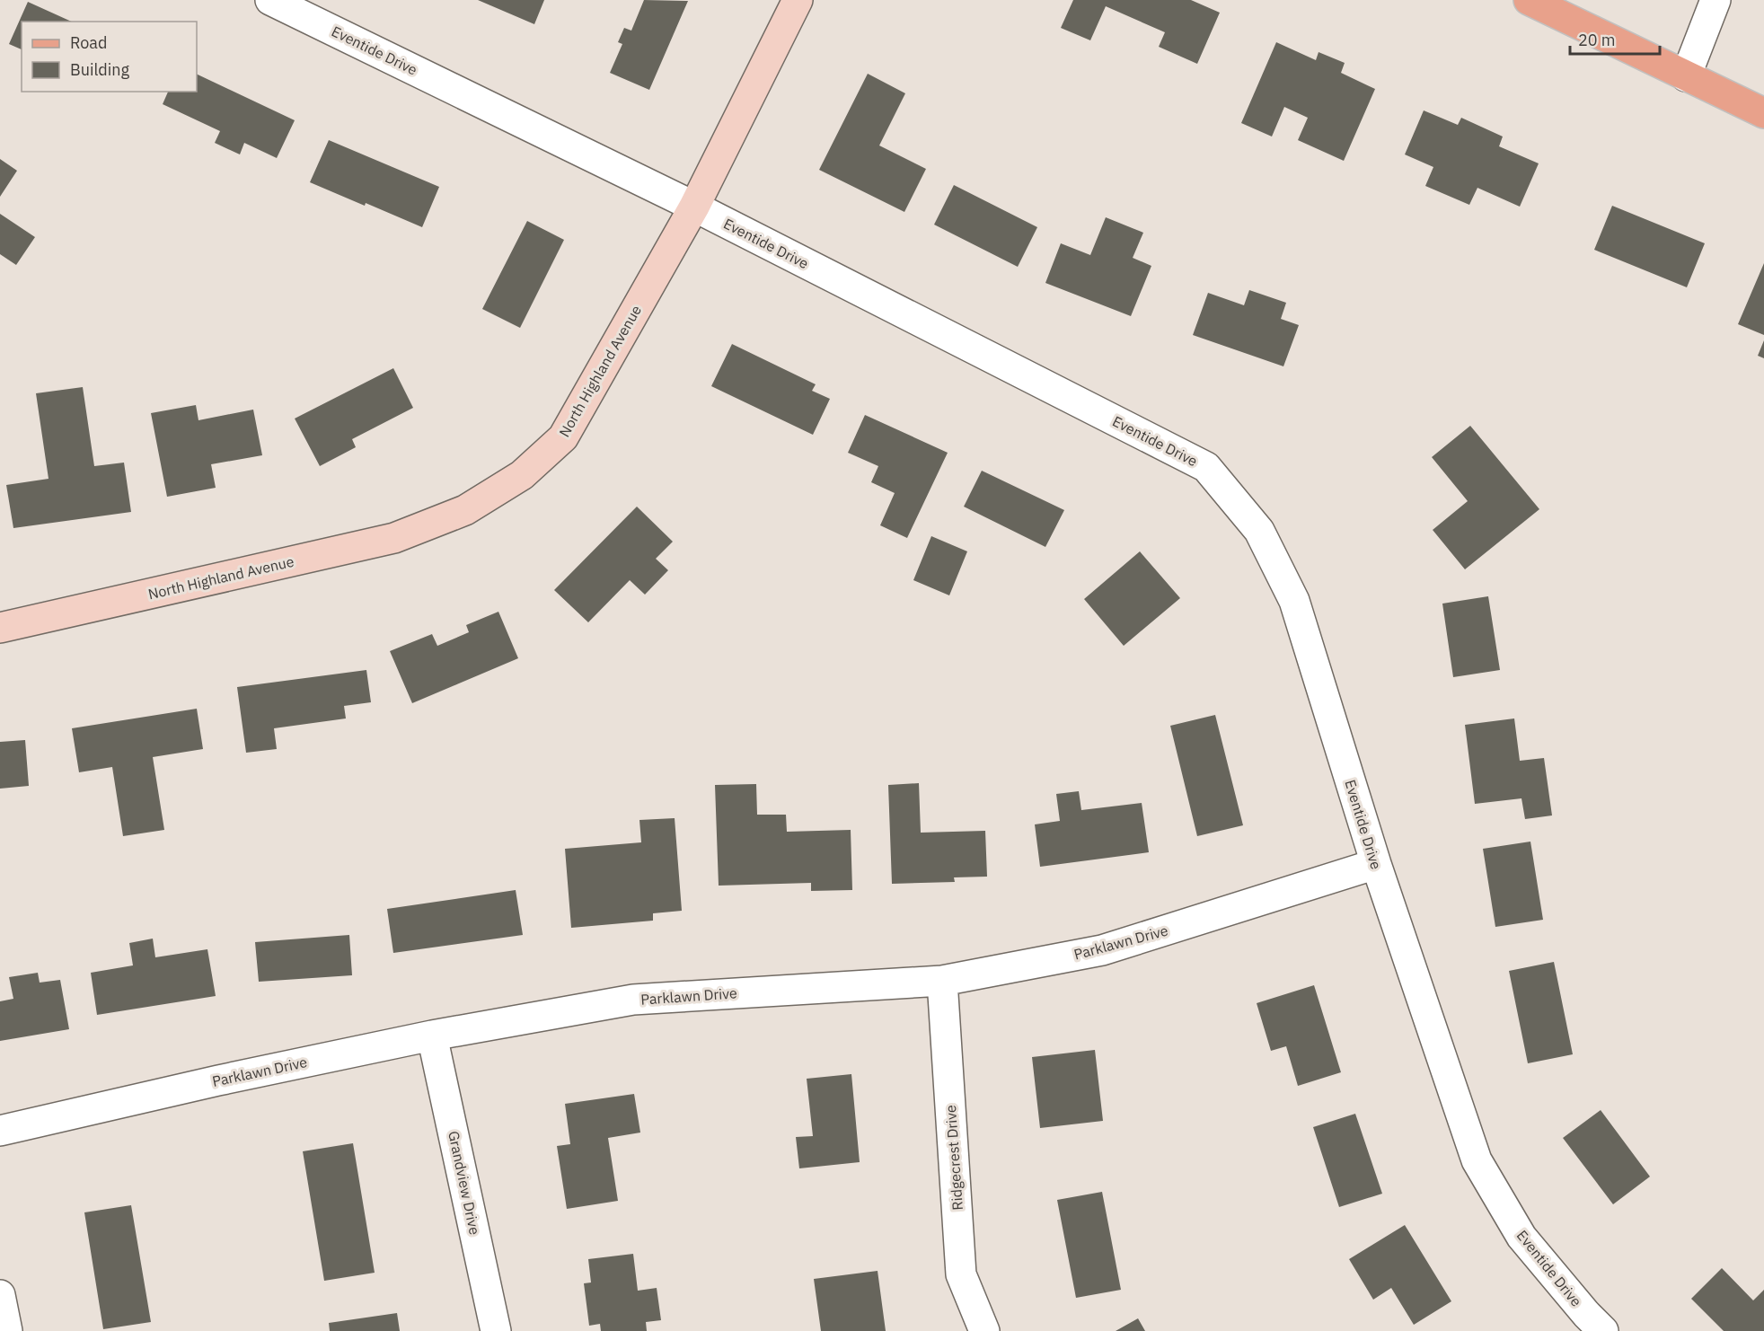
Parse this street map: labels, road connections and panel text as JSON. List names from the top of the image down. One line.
{"streets":{"street":["Eventide Drive","North Highland Avenue","Parklawn Drive","Ridgecrest Drive","Grandview Drive"]},"crossings":[["Eventide Drive","North Highland Avenue"],["Eventide Drive","Parklawn Drive"],["Parklawn Drive","Ridgecrest Drive"],["Parklawn Drive","Grandview Drive"]],"legend":["Road","Building"],"scale_bar":"20 m"}
